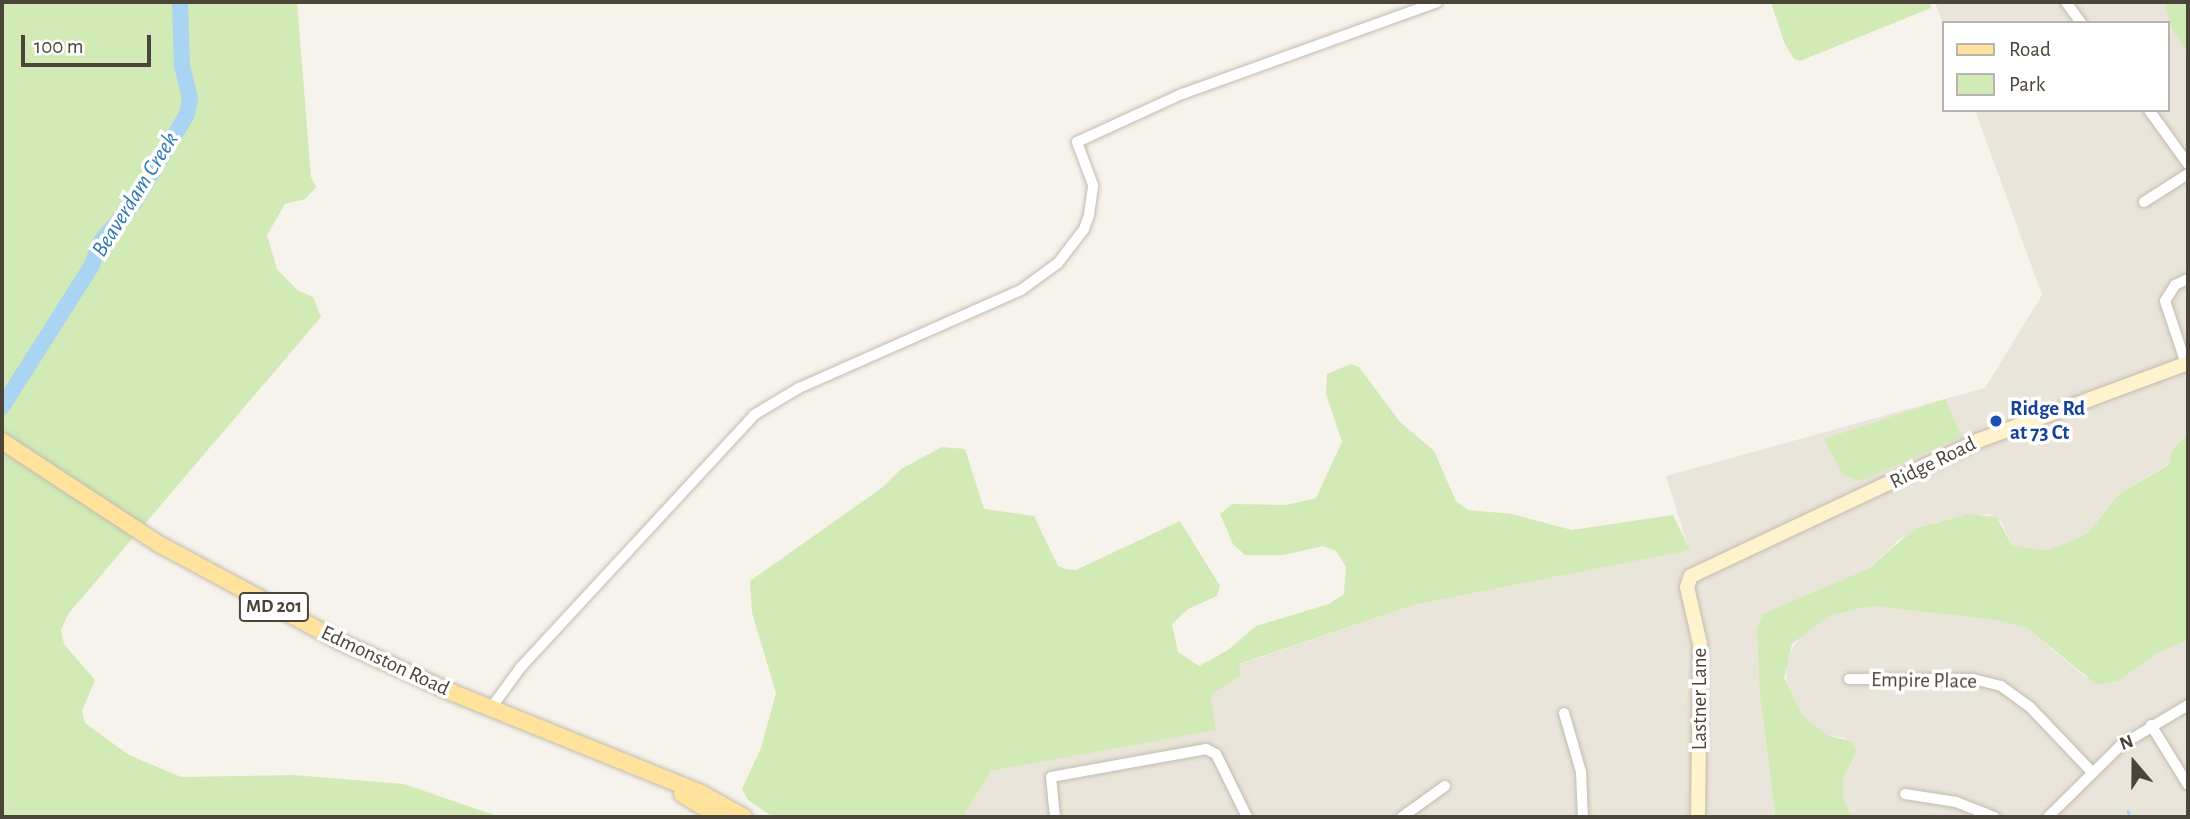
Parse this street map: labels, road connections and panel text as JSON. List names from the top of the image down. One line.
{"streets":{"main road":["MD 201","Edmonston Road"],"street":["Ridge Road","Empire Place","Lastner Lane"]},"crossings":[["Ridge Road","Lastner Lane"]],"water":["Beaverdam Creek"],"places":["Ridge Rd at 73 Ct"],"legend":["Road","Park"],"scale_bar":"100 m","north":"top"}
